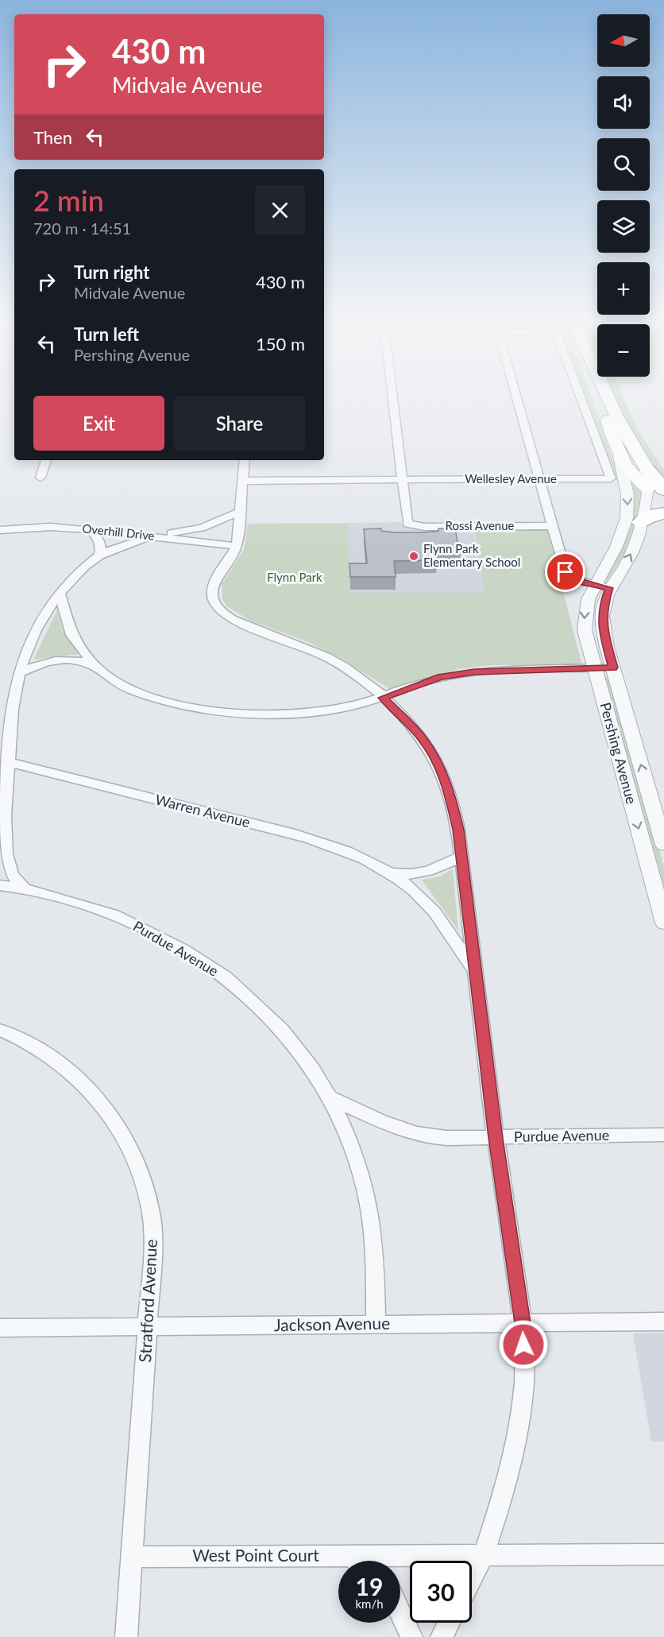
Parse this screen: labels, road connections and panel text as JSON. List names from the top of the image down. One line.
{"streets":{"street":["Wellesley Avenue","Rossi Avenue","Overhill Drive","Pershing Avenue","Warren Avenue","Purdue Avenue","Stratford Avenue","Jackson Avenue","West Point Court"]},"crossings":[["Wellesley Avenue","Rossi Avenue"],["Stratford Avenue","Jackson Avenue"],["Stratford Avenue","West Point Court"]],"parks":["Flynn Park"],"places":["Flynn Park Elementary School"],"north":"left","page":{"map_buttons":["+","−"],"turn":["430 m","Midvale Avenue"],"then":"Then","heading":["2 min","720 m · 14:51"],"list":[{"name":"Turn right","note":"Midvale Avenue","value":"430 m"},{"name":"Turn left","note":"Pershing Avenue","value":"150 m"}],"buttons":["Exit","Share"],"speed":"19 km/h","limit":"30"}}
